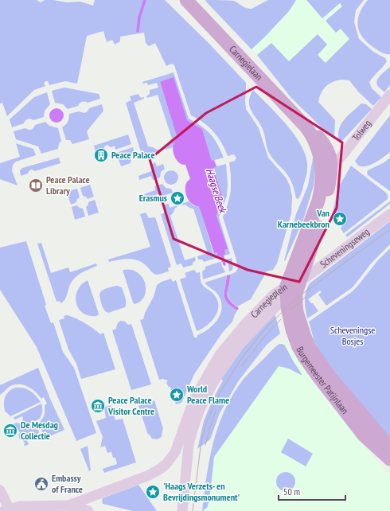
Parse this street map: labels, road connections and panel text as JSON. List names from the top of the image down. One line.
{"streets":{"main road":["Carnegielaan","Burgemeester Patijnlaan"],"street":["Tolweg","Scheveningseweg","Carnegieplein"]},"crossings":[["Carnegielaan","Tolweg"],["Carnegielaan","Scheveningseweg"],["Carnegielaan","Carnegieplein"],["Carnegielaan","Burgemeester Patijnlaan"],["Scheveningseweg","Carnegieplein"],["Scheveningseweg","Burgemeester Patijnlaan"],["Carnegieplein","Burgemeester Patijnlaan"]],"water":["Haagse Beek"],"parks":["Scheveningse Bosjes"],"places":{"building":["Peace Palace"],"library":["Peace Palace Library"],"place":["Erasmus","Van Karnebeekbron","World Peace Flame","'Haags Verzets- en Bevrijdingsmonument'"],"museum":["Peace Palace Visitor Centre","De Mesdag Collectie"],"public building":["Embassy of France"]},"scale_bar":"50 m"}
